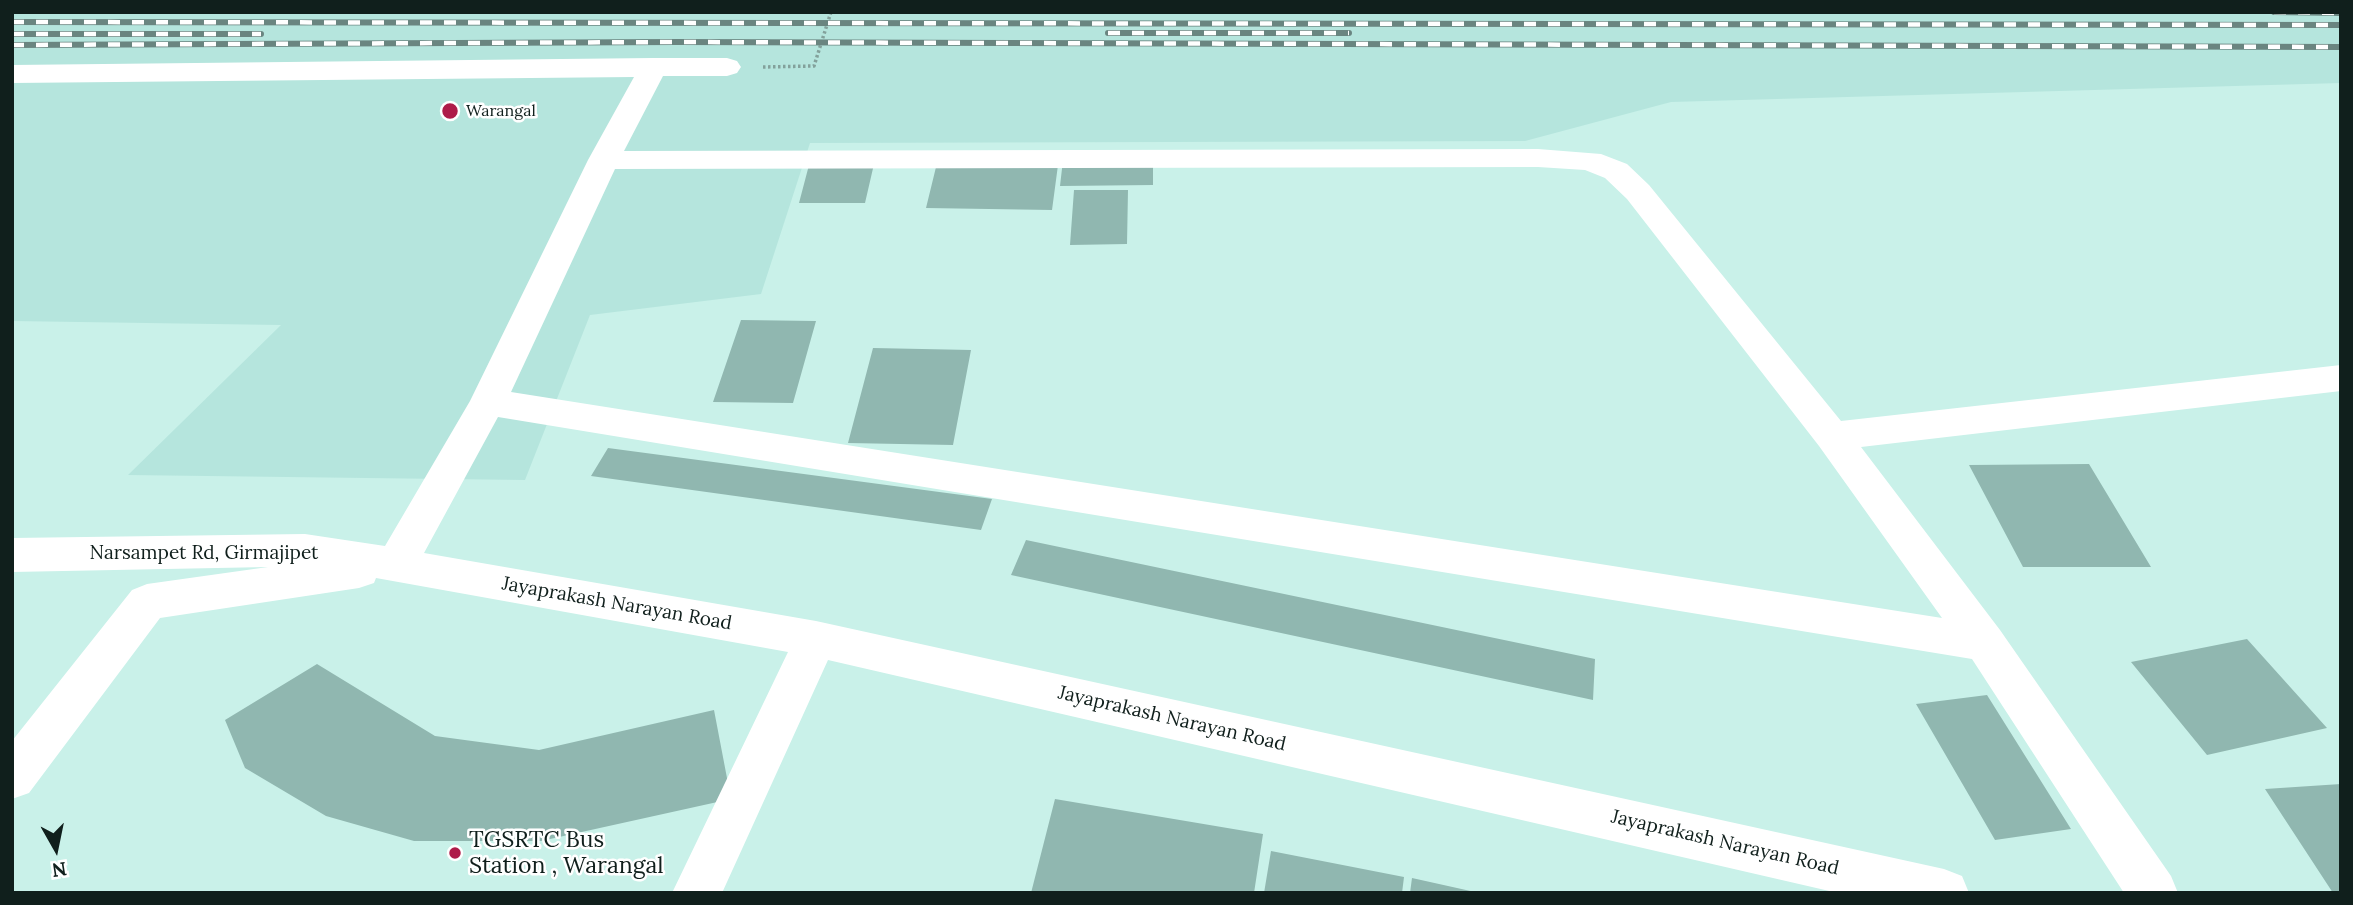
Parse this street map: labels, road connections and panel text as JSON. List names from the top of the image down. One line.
{"streets":{"street":["Narsampet Rd, Girmajipet","Jayaprakash Narayan Road"]},"crossings":[["Narsampet Rd, Girmajipet","Jayaprakash Narayan Road"]],"places":["Warangal","TGSRTC Bus Station , Warangal"],"north":"bottom"}
